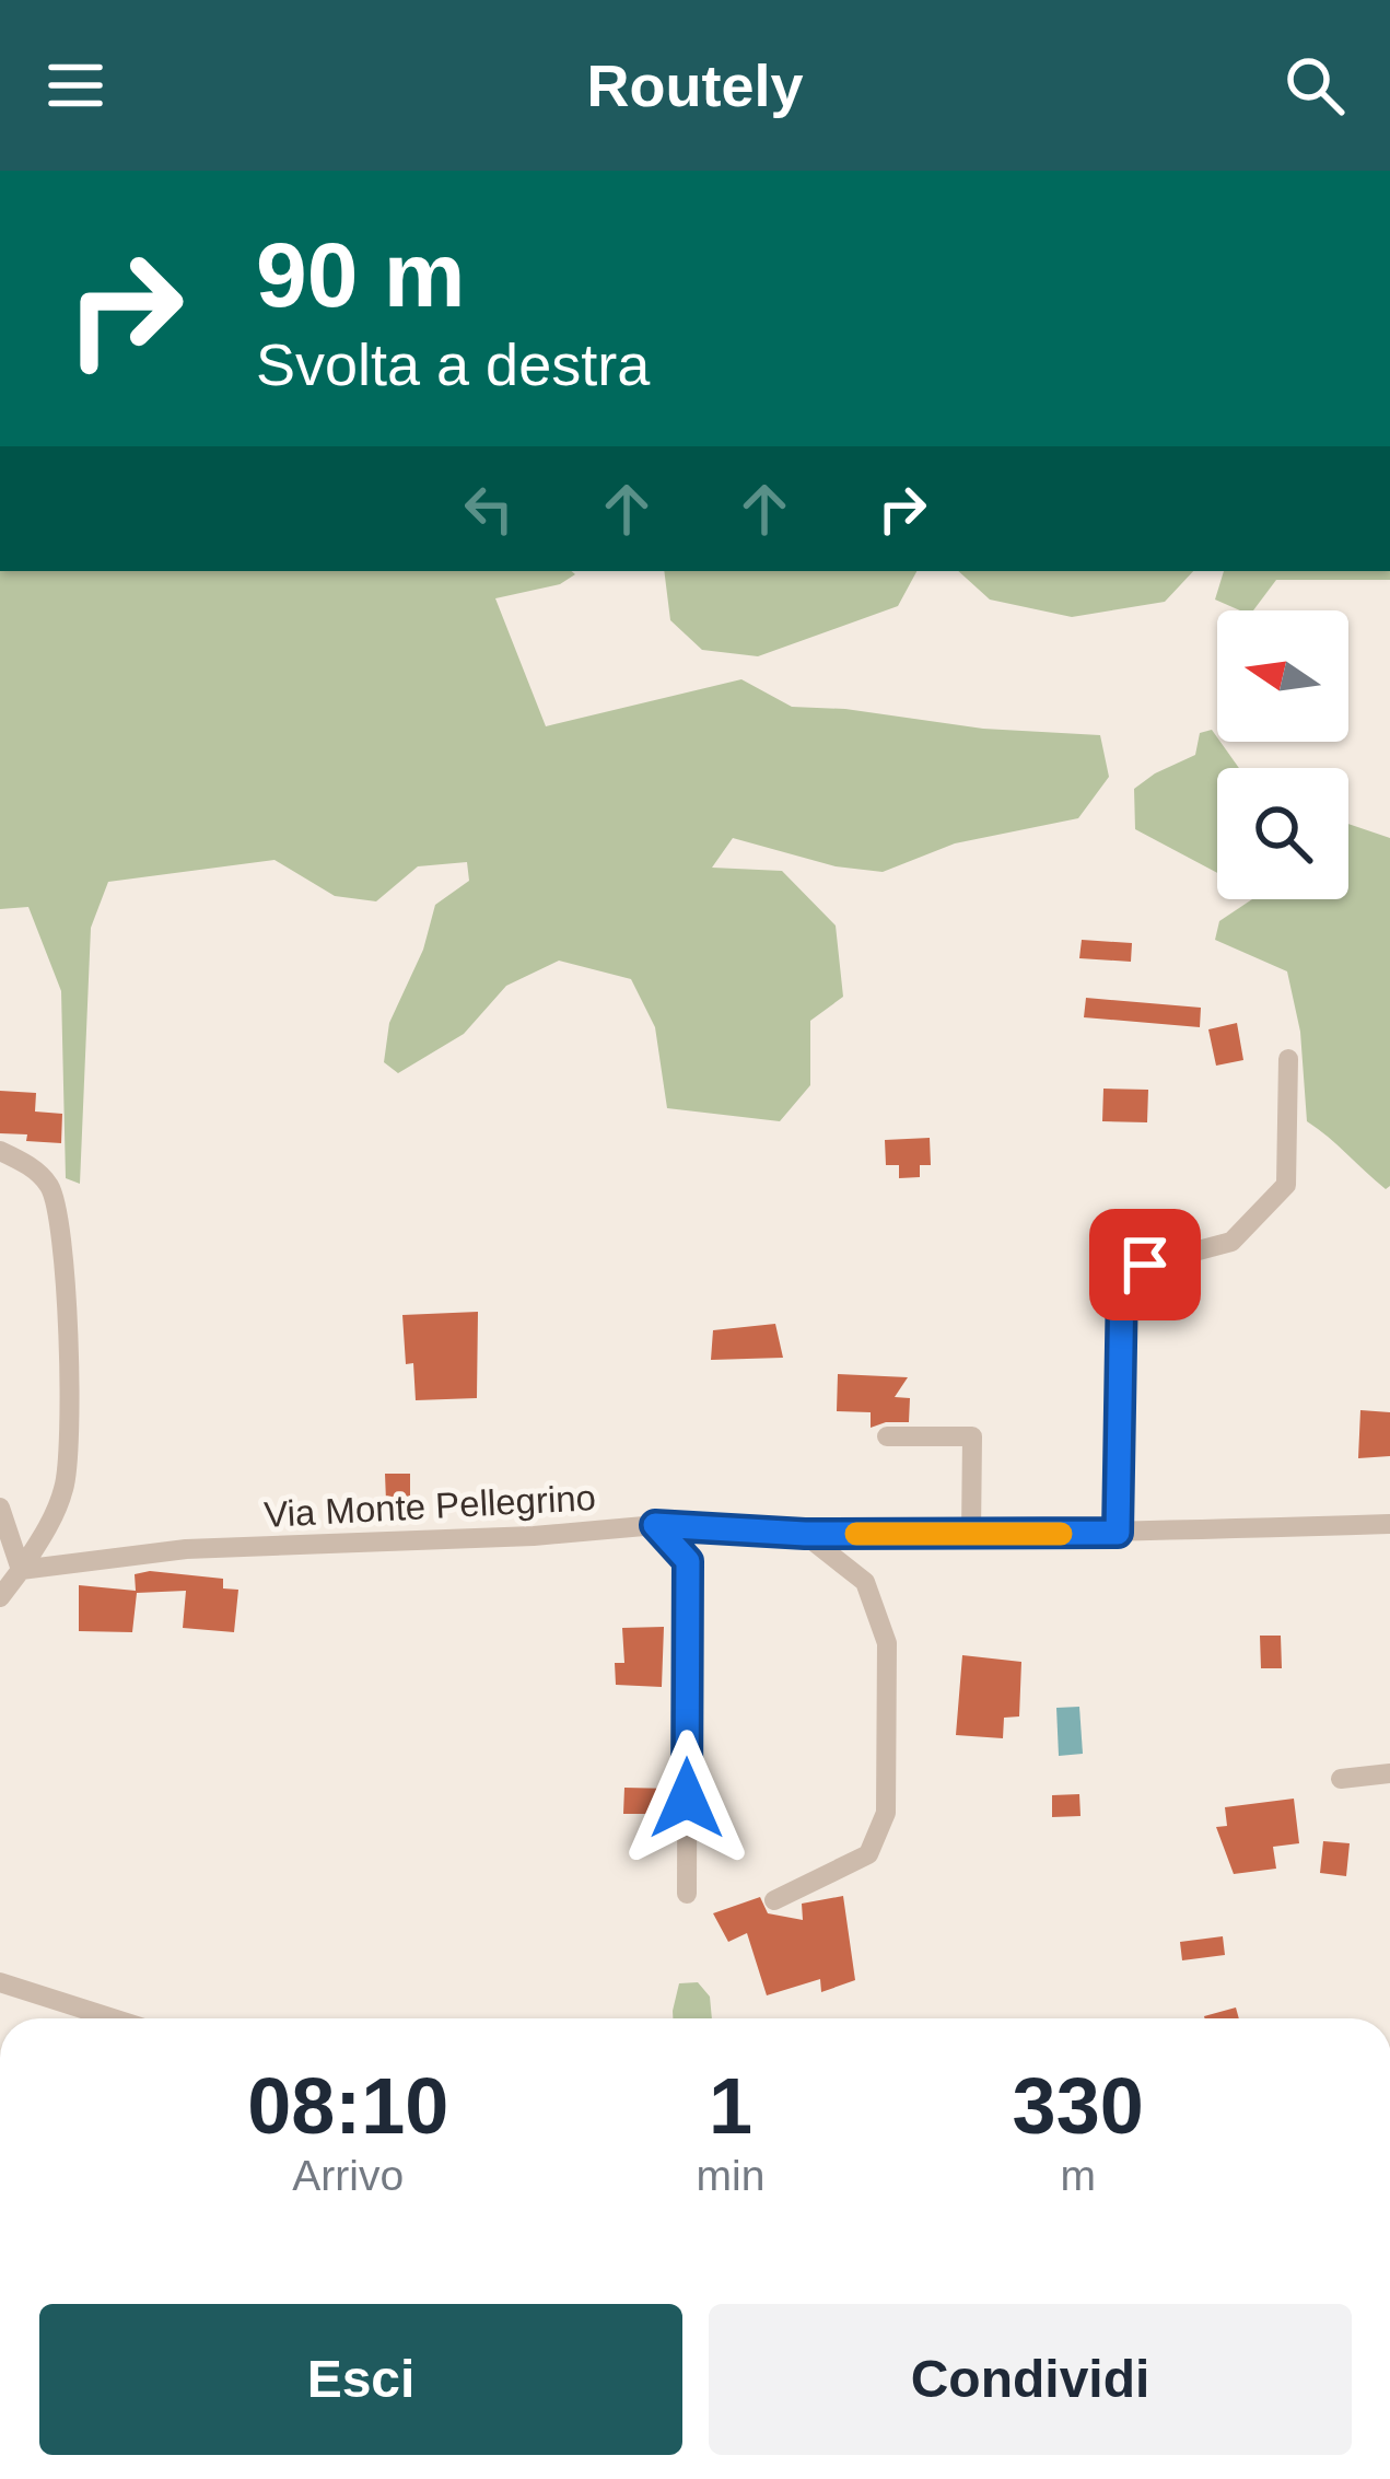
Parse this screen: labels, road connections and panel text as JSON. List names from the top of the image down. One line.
{"streets":{"street":["Via Monte Pellegrino"]},"north":"left","page":{"header":"Routely","turn":["90 m","Svolta a destra"],"eta":["08:10","Arrivo","1","min","330","m"],"buttons":["Esci","Condividi"]}}
